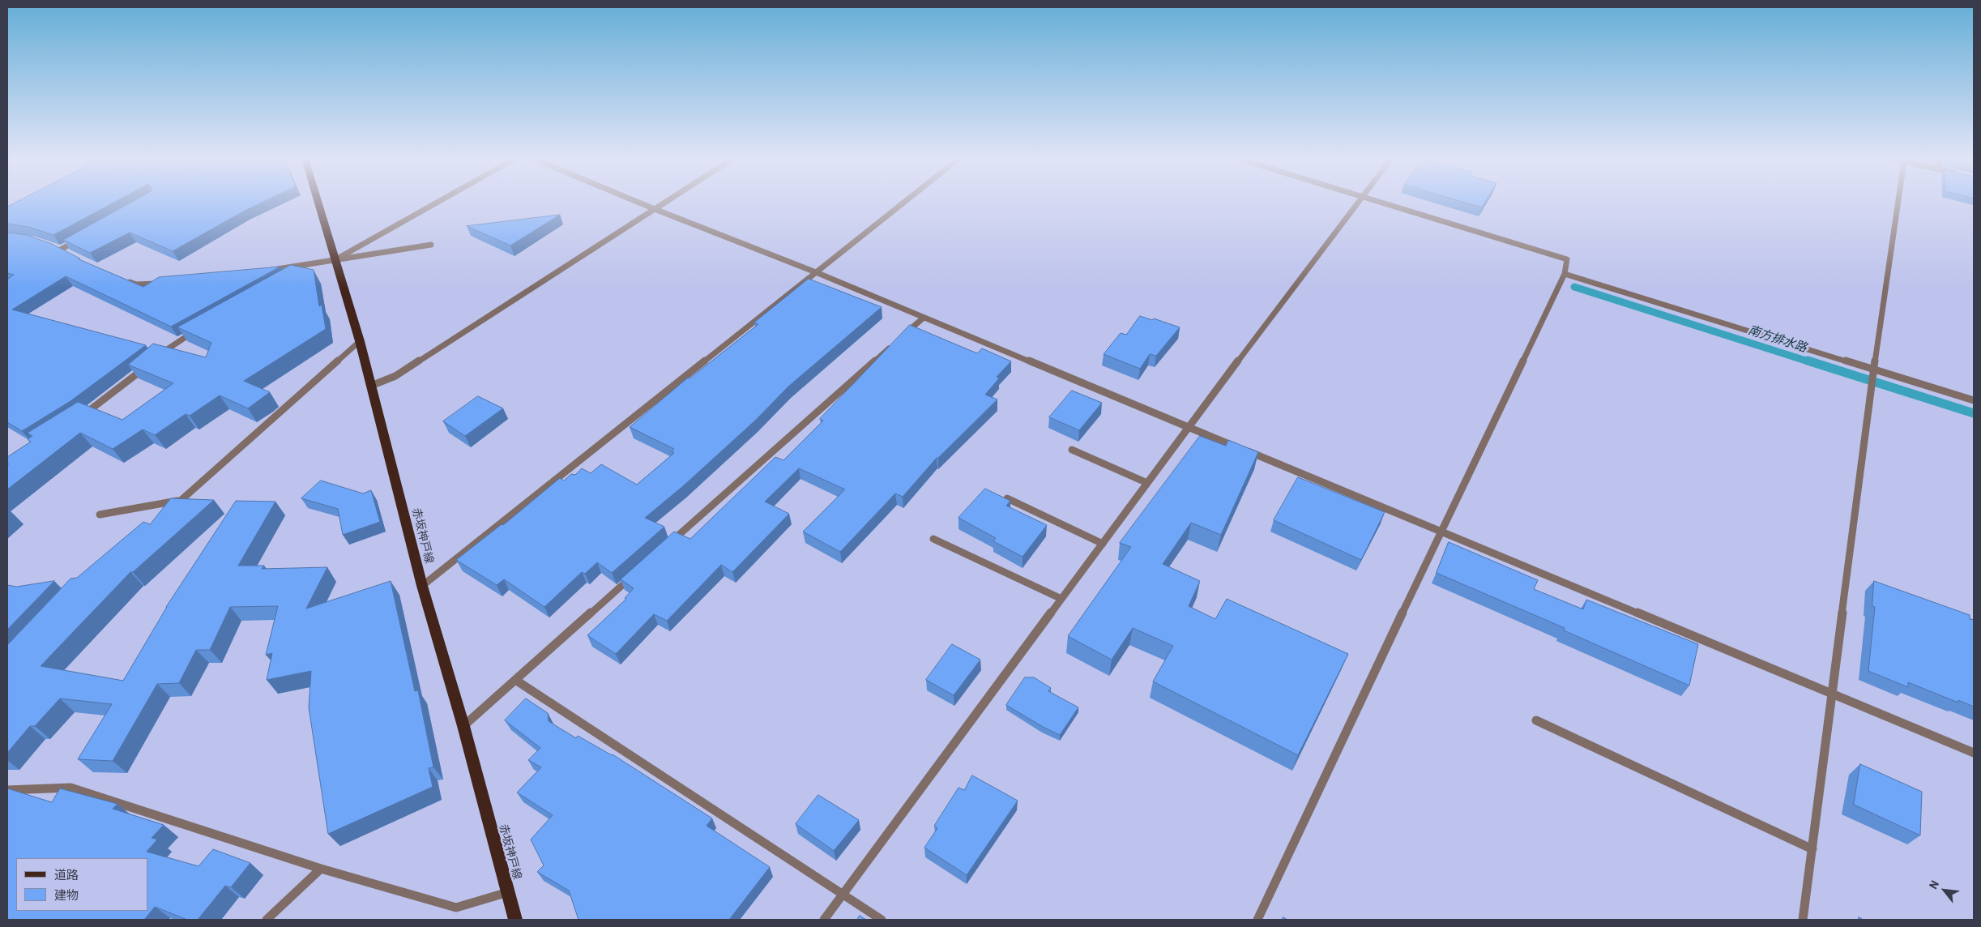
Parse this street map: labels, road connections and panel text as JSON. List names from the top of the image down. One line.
{"streets":{"main road":["赤坂神戸線"]},"water":["南方排水路"],"legend":["道路","建物"],"north":"top left"}
